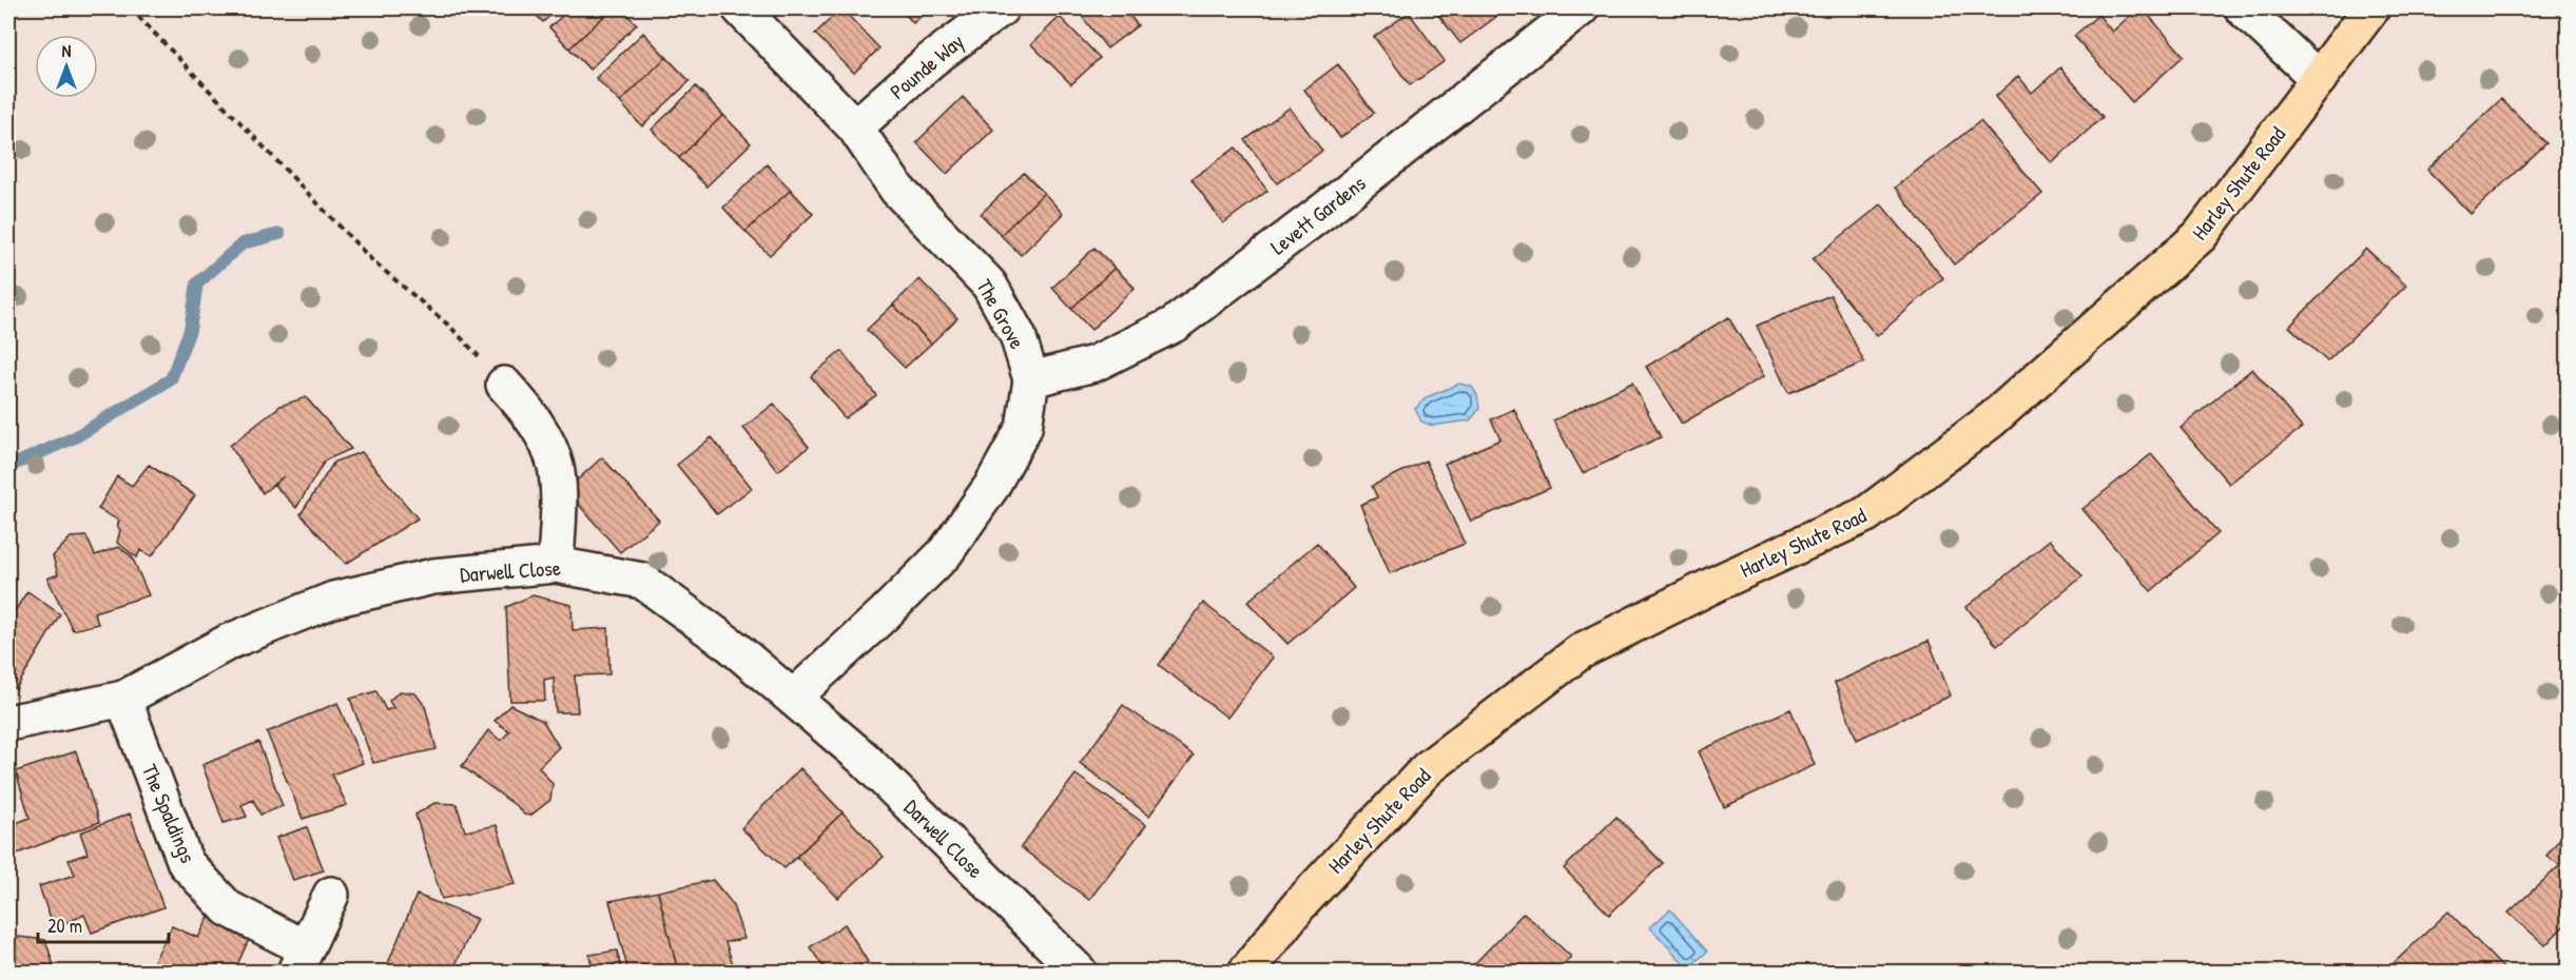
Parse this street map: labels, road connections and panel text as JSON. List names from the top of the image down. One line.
{"streets":{"main road":["Harley Shute Road"],"street":["Pounde Way","Levett Gardens","The Grove","Darwell Close","The Spaldings"]},"crossings":[["Pounde Way","The Grove"],["Levett Gardens","The Grove"],["The Grove","Darwell Close"],["Darwell Close","The Spaldings"]],"scale_bar":"20 m","north":"top"}
